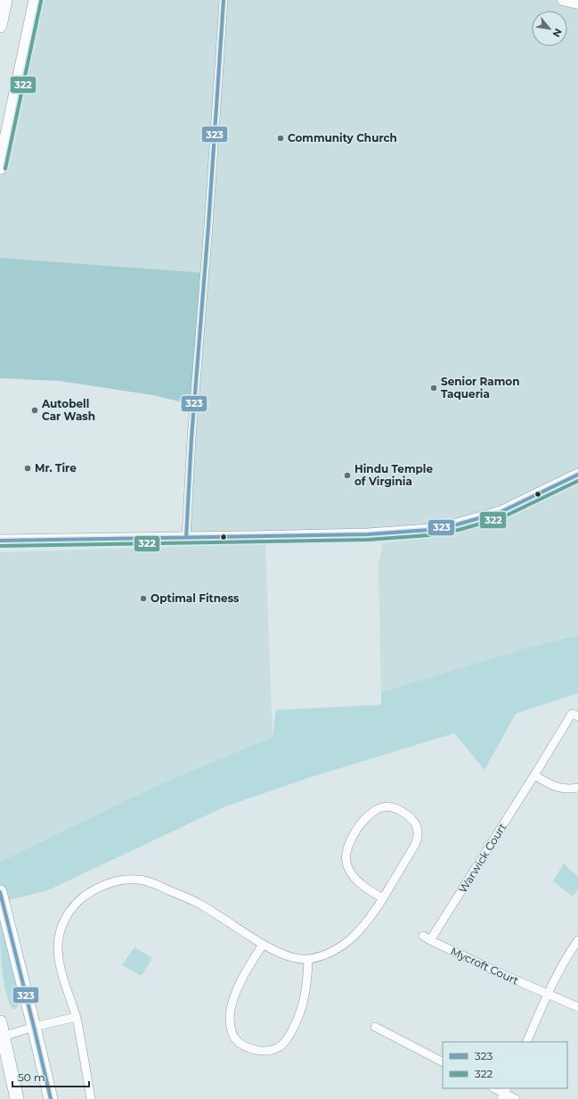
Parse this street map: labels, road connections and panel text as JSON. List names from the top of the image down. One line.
{"streets":{"street":["Warwick Court","Mycroft Court"]},"crossings":[["Warwick Court","Mycroft Court"]],"places":["Community Church","Senior Ramon Taqueria","Autobell Car Wash","Mr. Tire","Hindu Temple of Virginia","Optimal Fitness"],"lines":["transit line 323","transit line 322"],"legend":["323","322"],"scale_bar":"50 m","north":"bottom right"}
